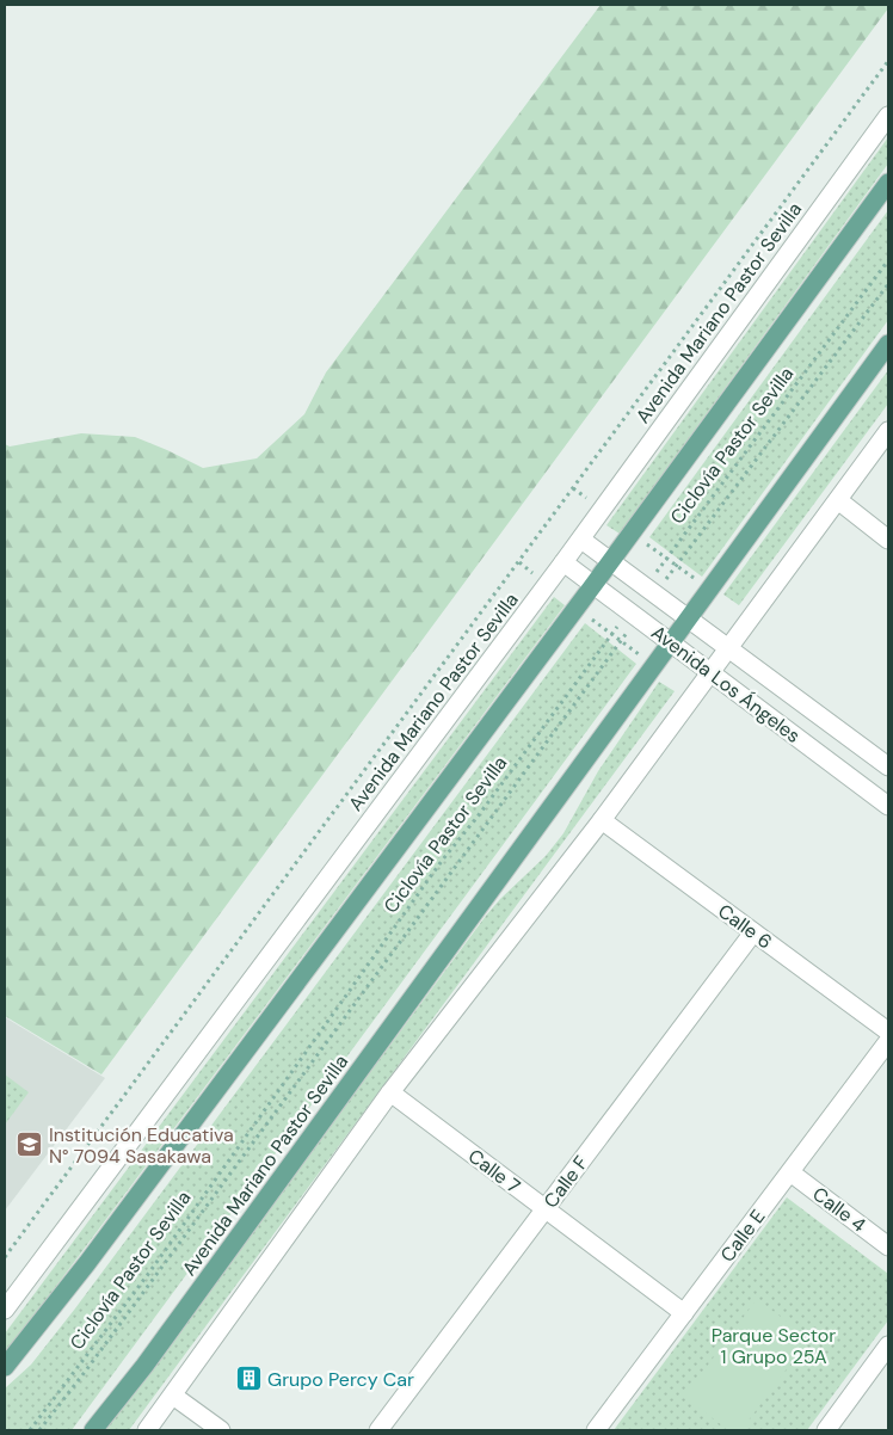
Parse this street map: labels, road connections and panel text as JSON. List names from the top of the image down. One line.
{"streets":{"main road":["Avenida Mariano Pastor Sevilla"],"street":["Avenida Los Ángeles","Calle 6","Calle 7","Calle F","Calle 4","Calle E"],"path":["Ciclovía Pastor Sevilla"]},"crossings":[["Avenida Mariano Pastor Sevilla","Avenida Los Ángeles"],["Ciclovía Pastor Sevilla","Avenida Los Ángeles"],["Calle 6","Calle F"],["Calle 7","Calle F"],["Calle 7","Calle E"],["Calle 4","Calle E"]],"parks":["Parque Sector 1 Grupo 25A"],"places":{"school or university":["Institución Educativa N° 7094 Sasakawa"],"building":["Grupo Percy Car"]}}
